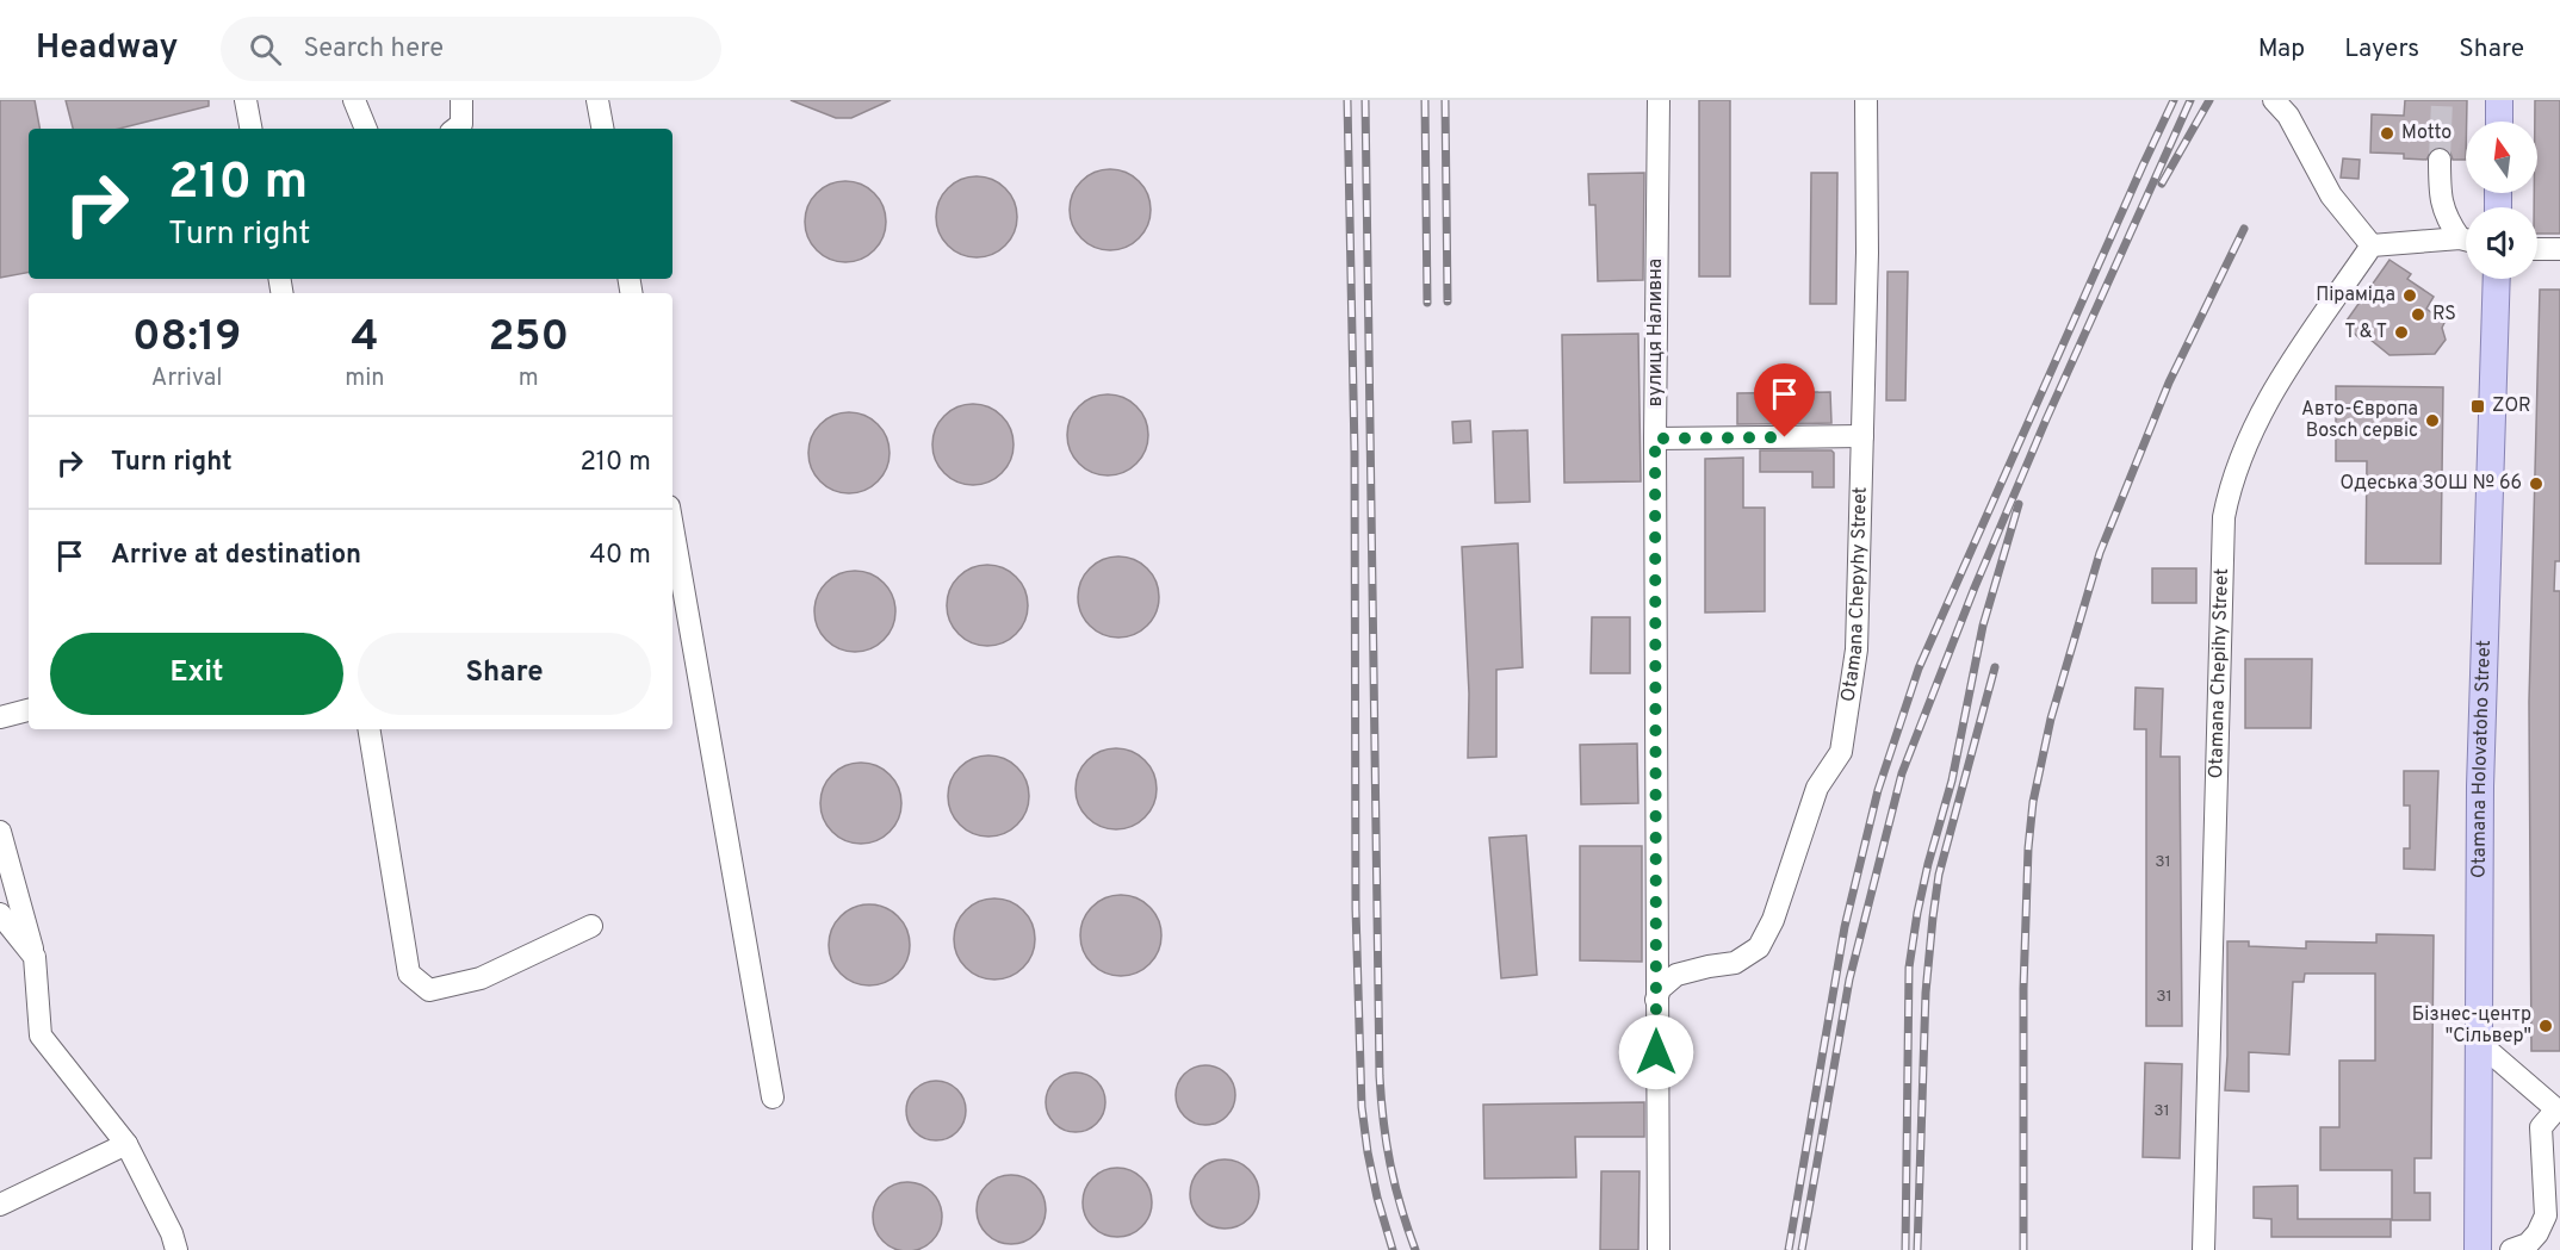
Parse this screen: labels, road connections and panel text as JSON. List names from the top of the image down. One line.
{"streets":{"main road":["Otamana Holovatoho Street"],"street":["вулиця Наливна","Otamana Chepyhy Street","Otamana Chepihy Street"]},"crossings":[["вулиця Наливна","Otamana Chepyhy Street"]],"places":{"other":["Motto","Піраміда","RS","T & T","Авто-Європа Bosch сервіс","Одеська ЗОШ № 66","Бізнес-центр \"Сільвер\""],"transit":["ZOR"]},"house_numbers":["31","31","31"],"north":"top","page":{"header":"Headway","search":"Search here","nav":["Map","Layers","Share"],"turn":["210 m","Turn right"],"eta":["08:19","Arrival","4","min","250","m"],"list":[{"name":"Turn right","value":"210 m"},{"name":"Arrive at destination","value":"40 m"}],"buttons":["Exit","Share"]}}
